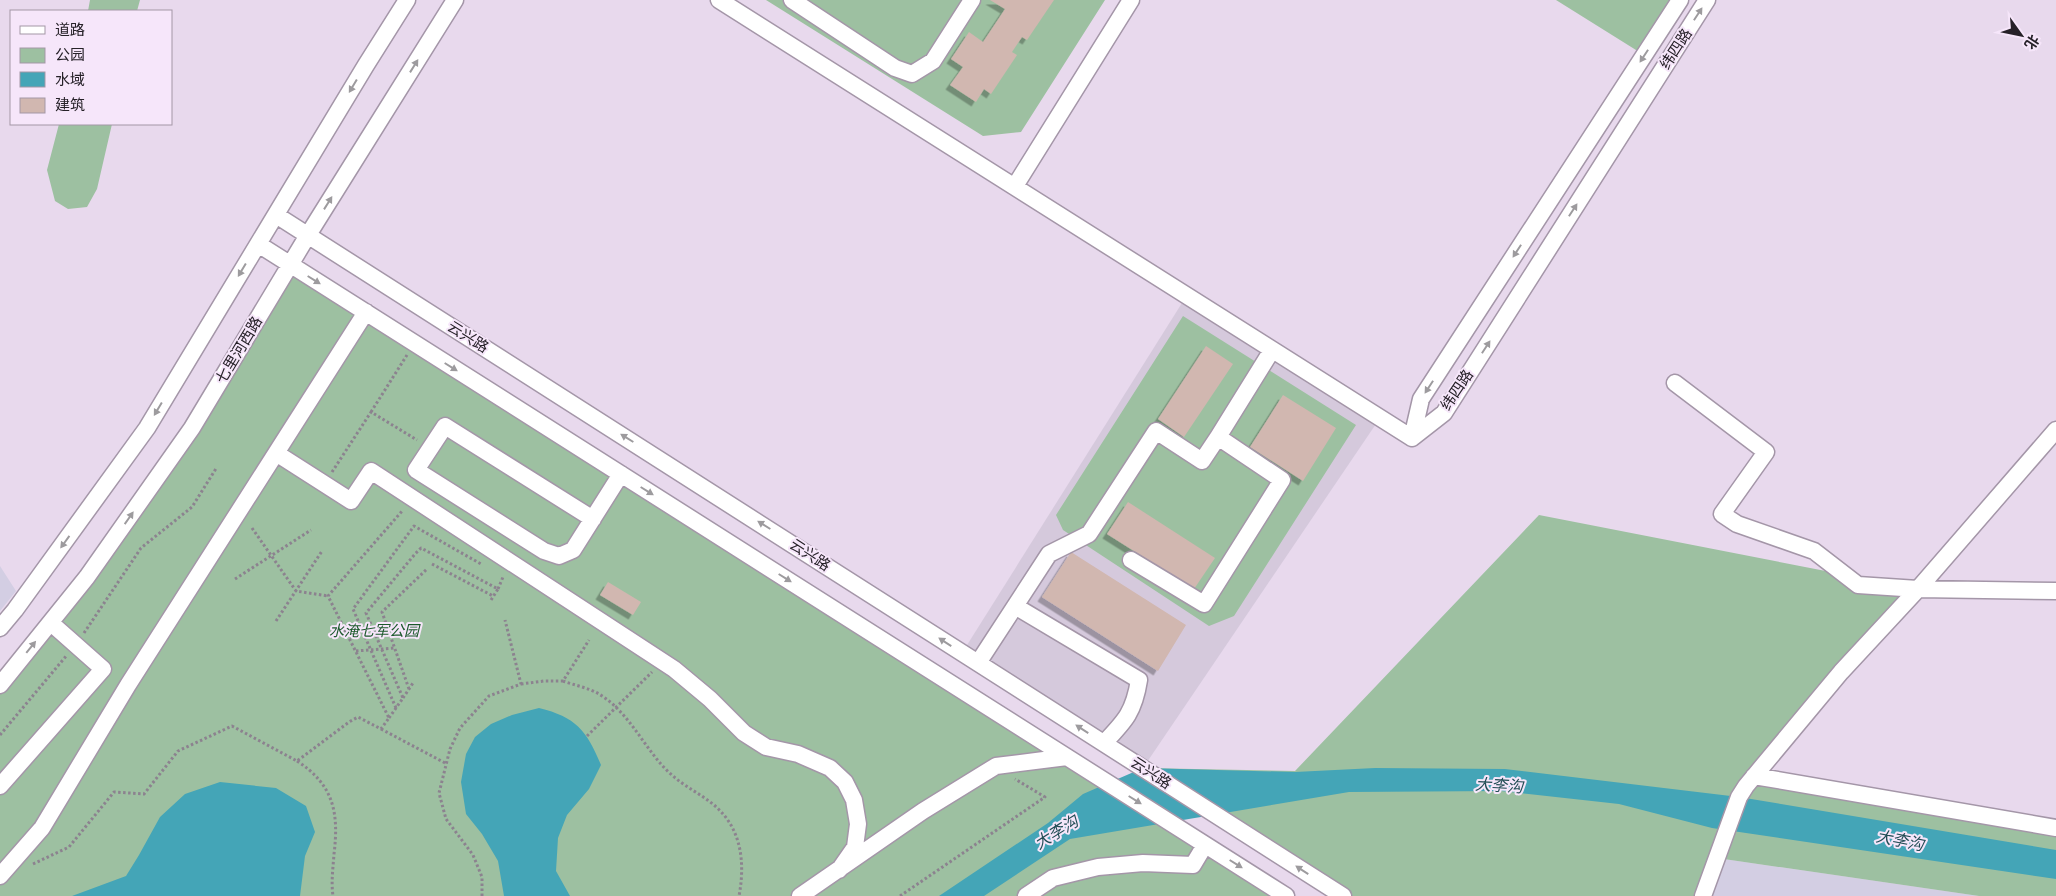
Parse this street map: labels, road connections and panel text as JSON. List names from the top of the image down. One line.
{"streets":{"street":["纬四路","云兴路","七里河西路"]},"crossings":[["云兴路","七里河西路"]],"water":["大李沟"],"parks":["水淹七军公园"],"legend":["道路","公园","水域","建筑"],"north":"bottom right"}
